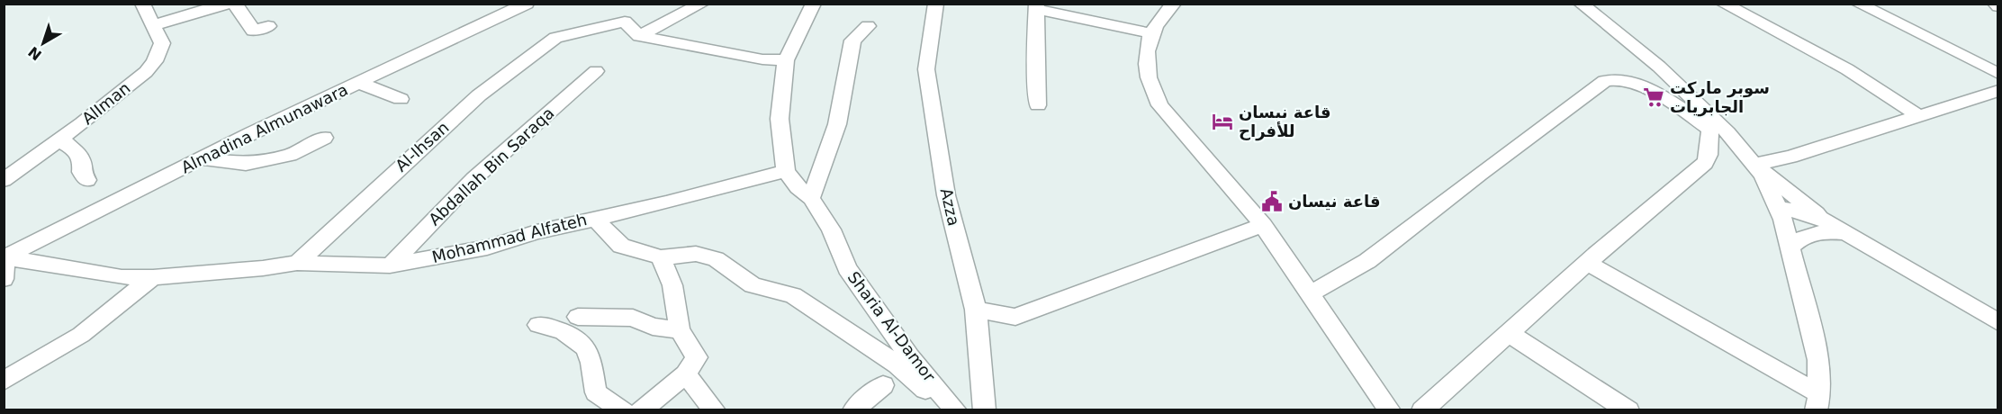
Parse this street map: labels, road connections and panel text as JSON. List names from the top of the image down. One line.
{"streets":{"street":["AlIman","Almadina Almunawara","Al-Ihsan","Abdallah Bin Saraqa","Azza","Mohammad Alfateh","Sharia Al-Damor"]},"crossings":[["Almadina Almunawara","Mohammad Alfateh"],["Al-Ihsan","Mohammad Alfateh"],["Abdallah Bin Saraqa","Mohammad Alfateh"],["Mohammad Alfateh","Sharia Al-Damor"]],"places":{"supermarket":["سوبر ماركت الجابريات"],"hotel":["قاعة نيسان للأفراح"],"public building":["قاعة نيسان"]},"north":"bottom left"}
